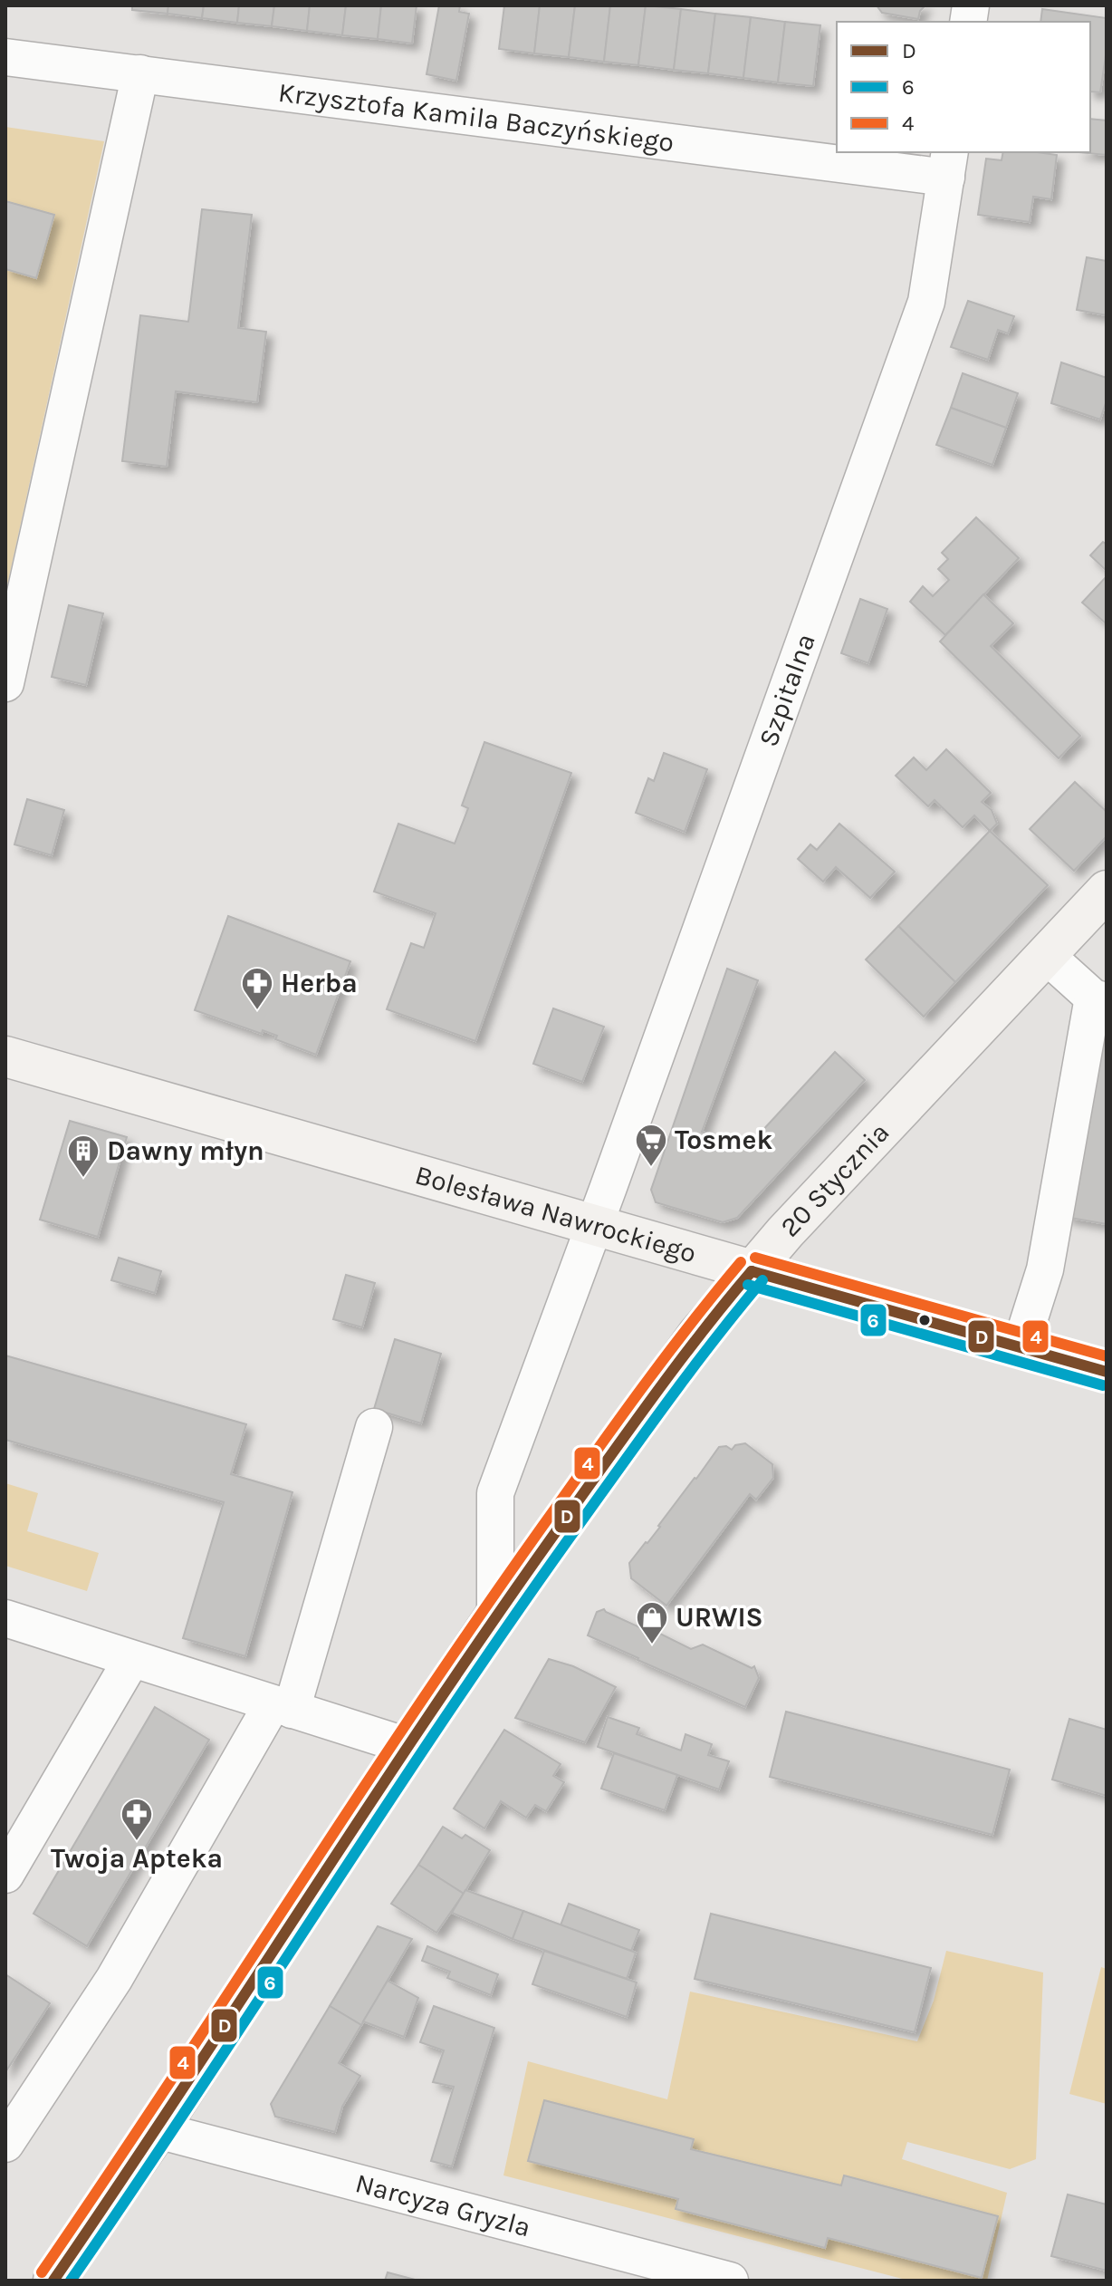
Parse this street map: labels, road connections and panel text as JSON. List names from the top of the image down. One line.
{"streets":{"street":["Krzysztofa Kamila Baczyńskiego","Szpitalna","20 Stycznia","Bolesława Nawrockiego","Narcyza Gryzla"]},"crossings":[["Krzysztofa Kamila Baczyńskiego","Szpitalna"],["Szpitalna","20 Stycznia"],["Szpitalna","Bolesława Nawrockiego"],["20 Stycznia","Bolesława Nawrockiego"],["20 Stycznia","Narcyza Gryzla"]],"places":{"pharmacy":["Herba","Twoja Apteka"],"supermarket":["Tosmek"],"building":["Dawny młyn"],"shop":["URWIS"]},"lines":["transit line 4","transit line D","transit line 6"],"legend":["D","6","4"]}
